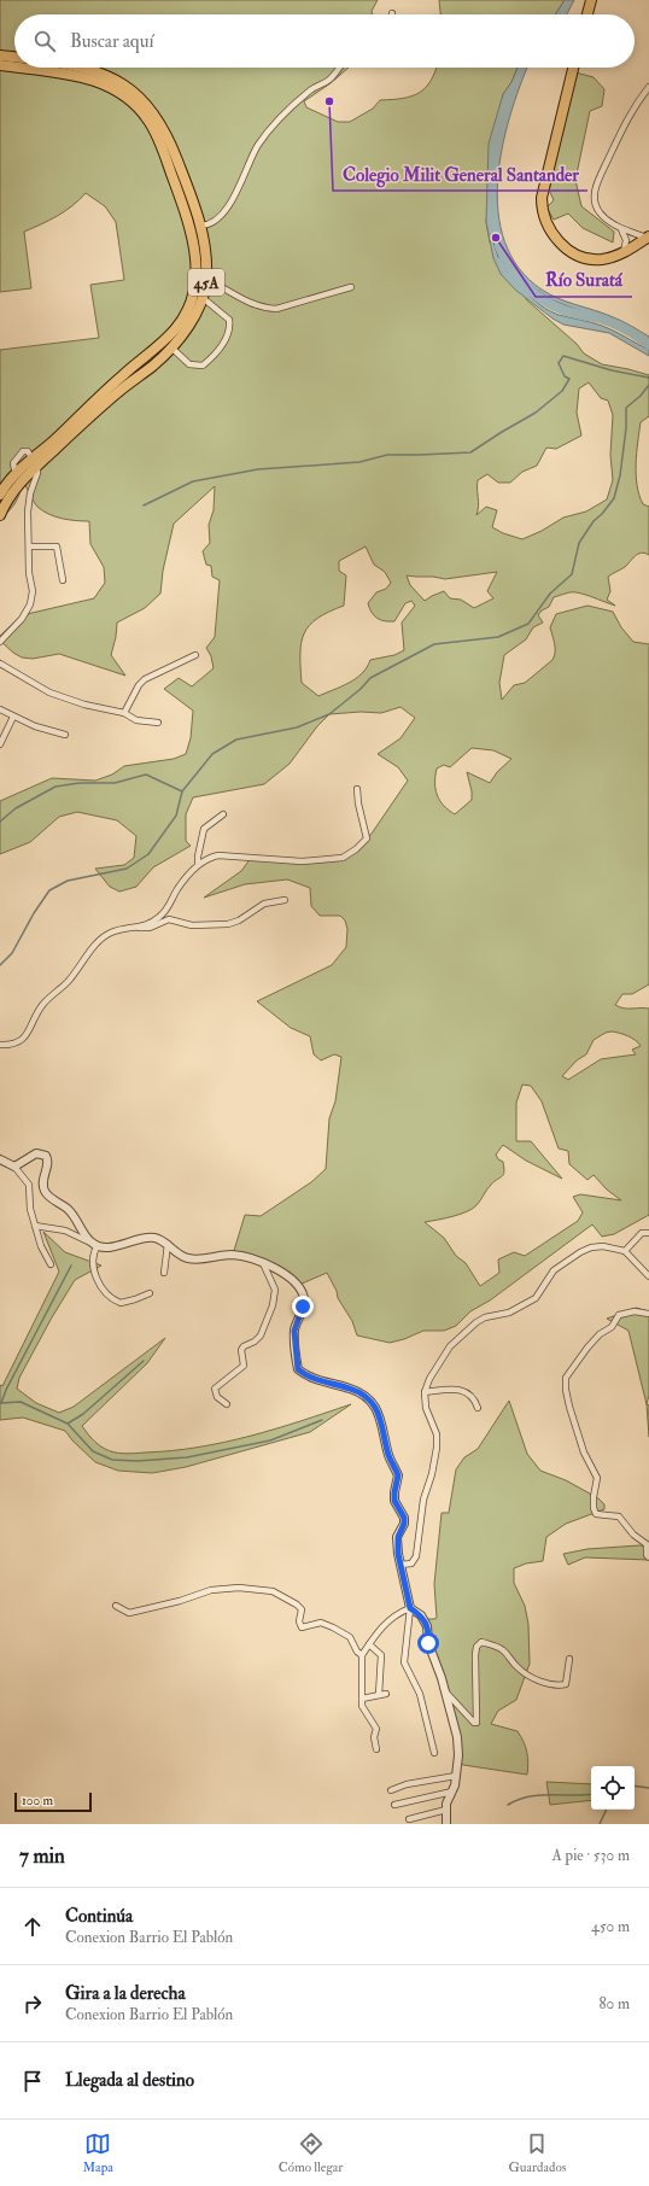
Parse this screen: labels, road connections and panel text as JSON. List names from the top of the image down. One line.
{"streets":{"highway":["45A"]},"places":["Colegio Milit General Santander","Río Suratá"],"scale_bar":"100 m","page":{"search":"Buscar aquí","scale":"100 m","heading":["7 min","A pie · 530 m"],"list":[["Continúa","Conexion Barrio El Pablón","450 m"],["Gira a la derecha","Conexion Barrio El Pablón","80 m"],"Llegada al destino"],"nav":["Mapa","Cómo llegar","Guardados"]}}
